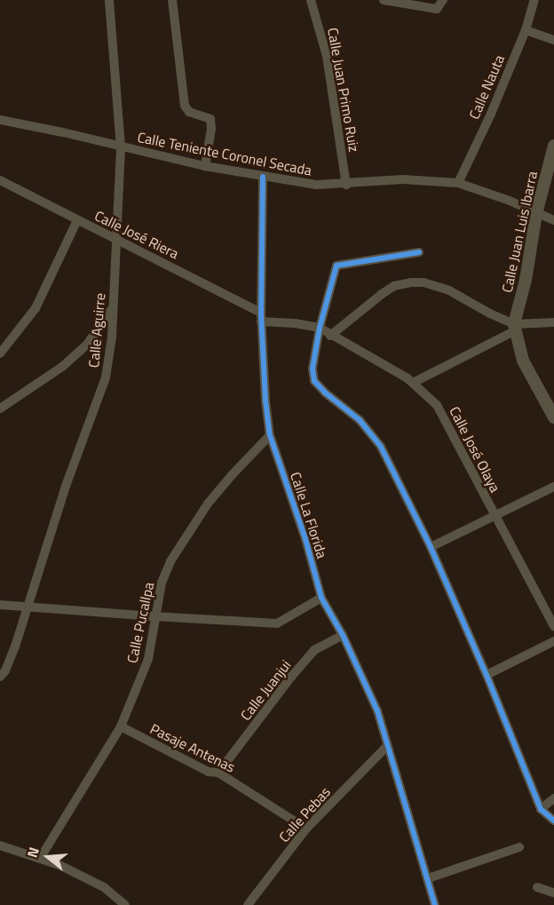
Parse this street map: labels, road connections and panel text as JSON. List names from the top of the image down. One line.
{"streets":{"street":["Calle Nauta","Calle Juan Primo Ruiz","Calle Teniente Coronel Secada","Calle Juan Luis Ibarra","Calle José Riera","Calle Aguirre","Calle José Olaya","Calle La Florida","Calle Pucallpa","Calle Juanjui","Pasaje Antenas","Calle Pebas"]},"crossings":[["Calle Nauta","Calle Teniente Coronel Secada"],["Calle Juan Primo Ruiz","Calle Teniente Coronel Secada"],["Calle Teniente Coronel Secada","Calle Juan Luis Ibarra"],["Calle Teniente Coronel Secada","Calle Aguirre"],["Calle Teniente Coronel Secada","Calle La Florida"],["Calle José Riera","Calle Aguirre"],["Calle José Riera","Calle José Olaya"],["Calle José Riera","Calle La Florida"],["Calle José Olaya","Calle La Florida"],["Calle La Florida","Calle Pucallpa"],["Calle La Florida","Calle Juanjui"],["Calle La Florida","Calle Pebas"],["Calle Pucallpa","Pasaje Antenas"],["Calle Juanjui","Pasaje Antenas"],["Pasaje Antenas","Calle Pebas"]],"north":"left"}
